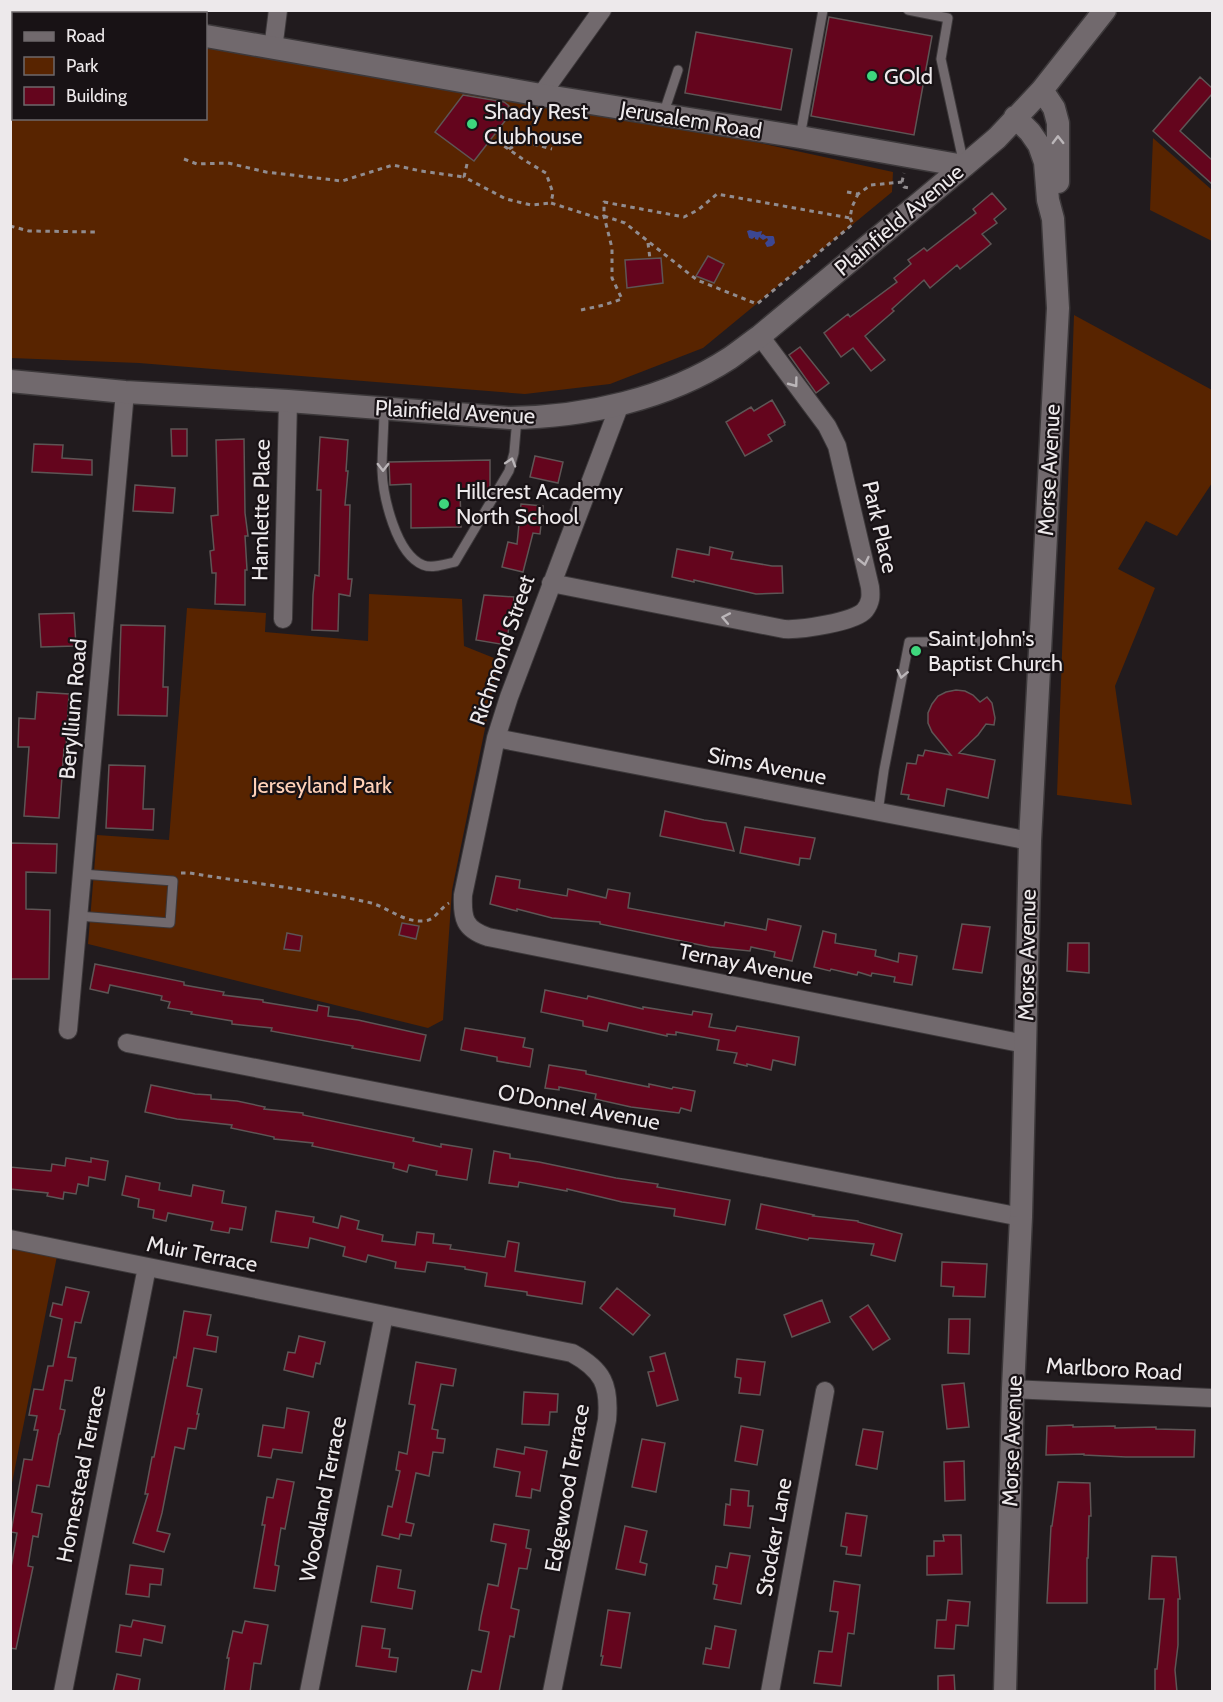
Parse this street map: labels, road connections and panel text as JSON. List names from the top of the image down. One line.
{"streets":{"street":["Jerusalem Road","Plainfield Avenue","Morse Avenue","Hamlette Place","Park Place","Richmond Street","Beryllium Road","Sims Avenue","Ternay Avenue","O'Donnel Avenue","Muir Terrace","Marlboro Road","Homestead Terrace","Edgewood Terrace","Woodland Terrace","Stocker Lane"]},"crossings":[["Jerusalem Road","Plainfield Avenue"],["Plainfield Avenue","Morse Avenue"],["Plainfield Avenue","Hamlette Place"],["Plainfield Avenue","Park Place"],["Plainfield Avenue","Richmond Street"],["Plainfield Avenue","Beryllium Road"],["Morse Avenue","Sims Avenue"],["Morse Avenue","Ternay Avenue"],["Morse Avenue","O'Donnel Avenue"],["Morse Avenue","Marlboro Road"],["Park Place","Richmond Street"],["Richmond Street","Sims Avenue"],["Richmond Street","Ternay Avenue"],["Muir Terrace","Homestead Terrace"],["Muir Terrace","Edgewood Terrace"],["Muir Terrace","Woodland Terrace"],["Edgewood Terrace","Woodland Terrace"]],"parks":["Jerseyland Park"],"places":["GOld","Shady Rest Clubhouse","Hillcrest Academy North School","Saint John's Baptist Church"],"legend":["Road","Park","Building"]}
